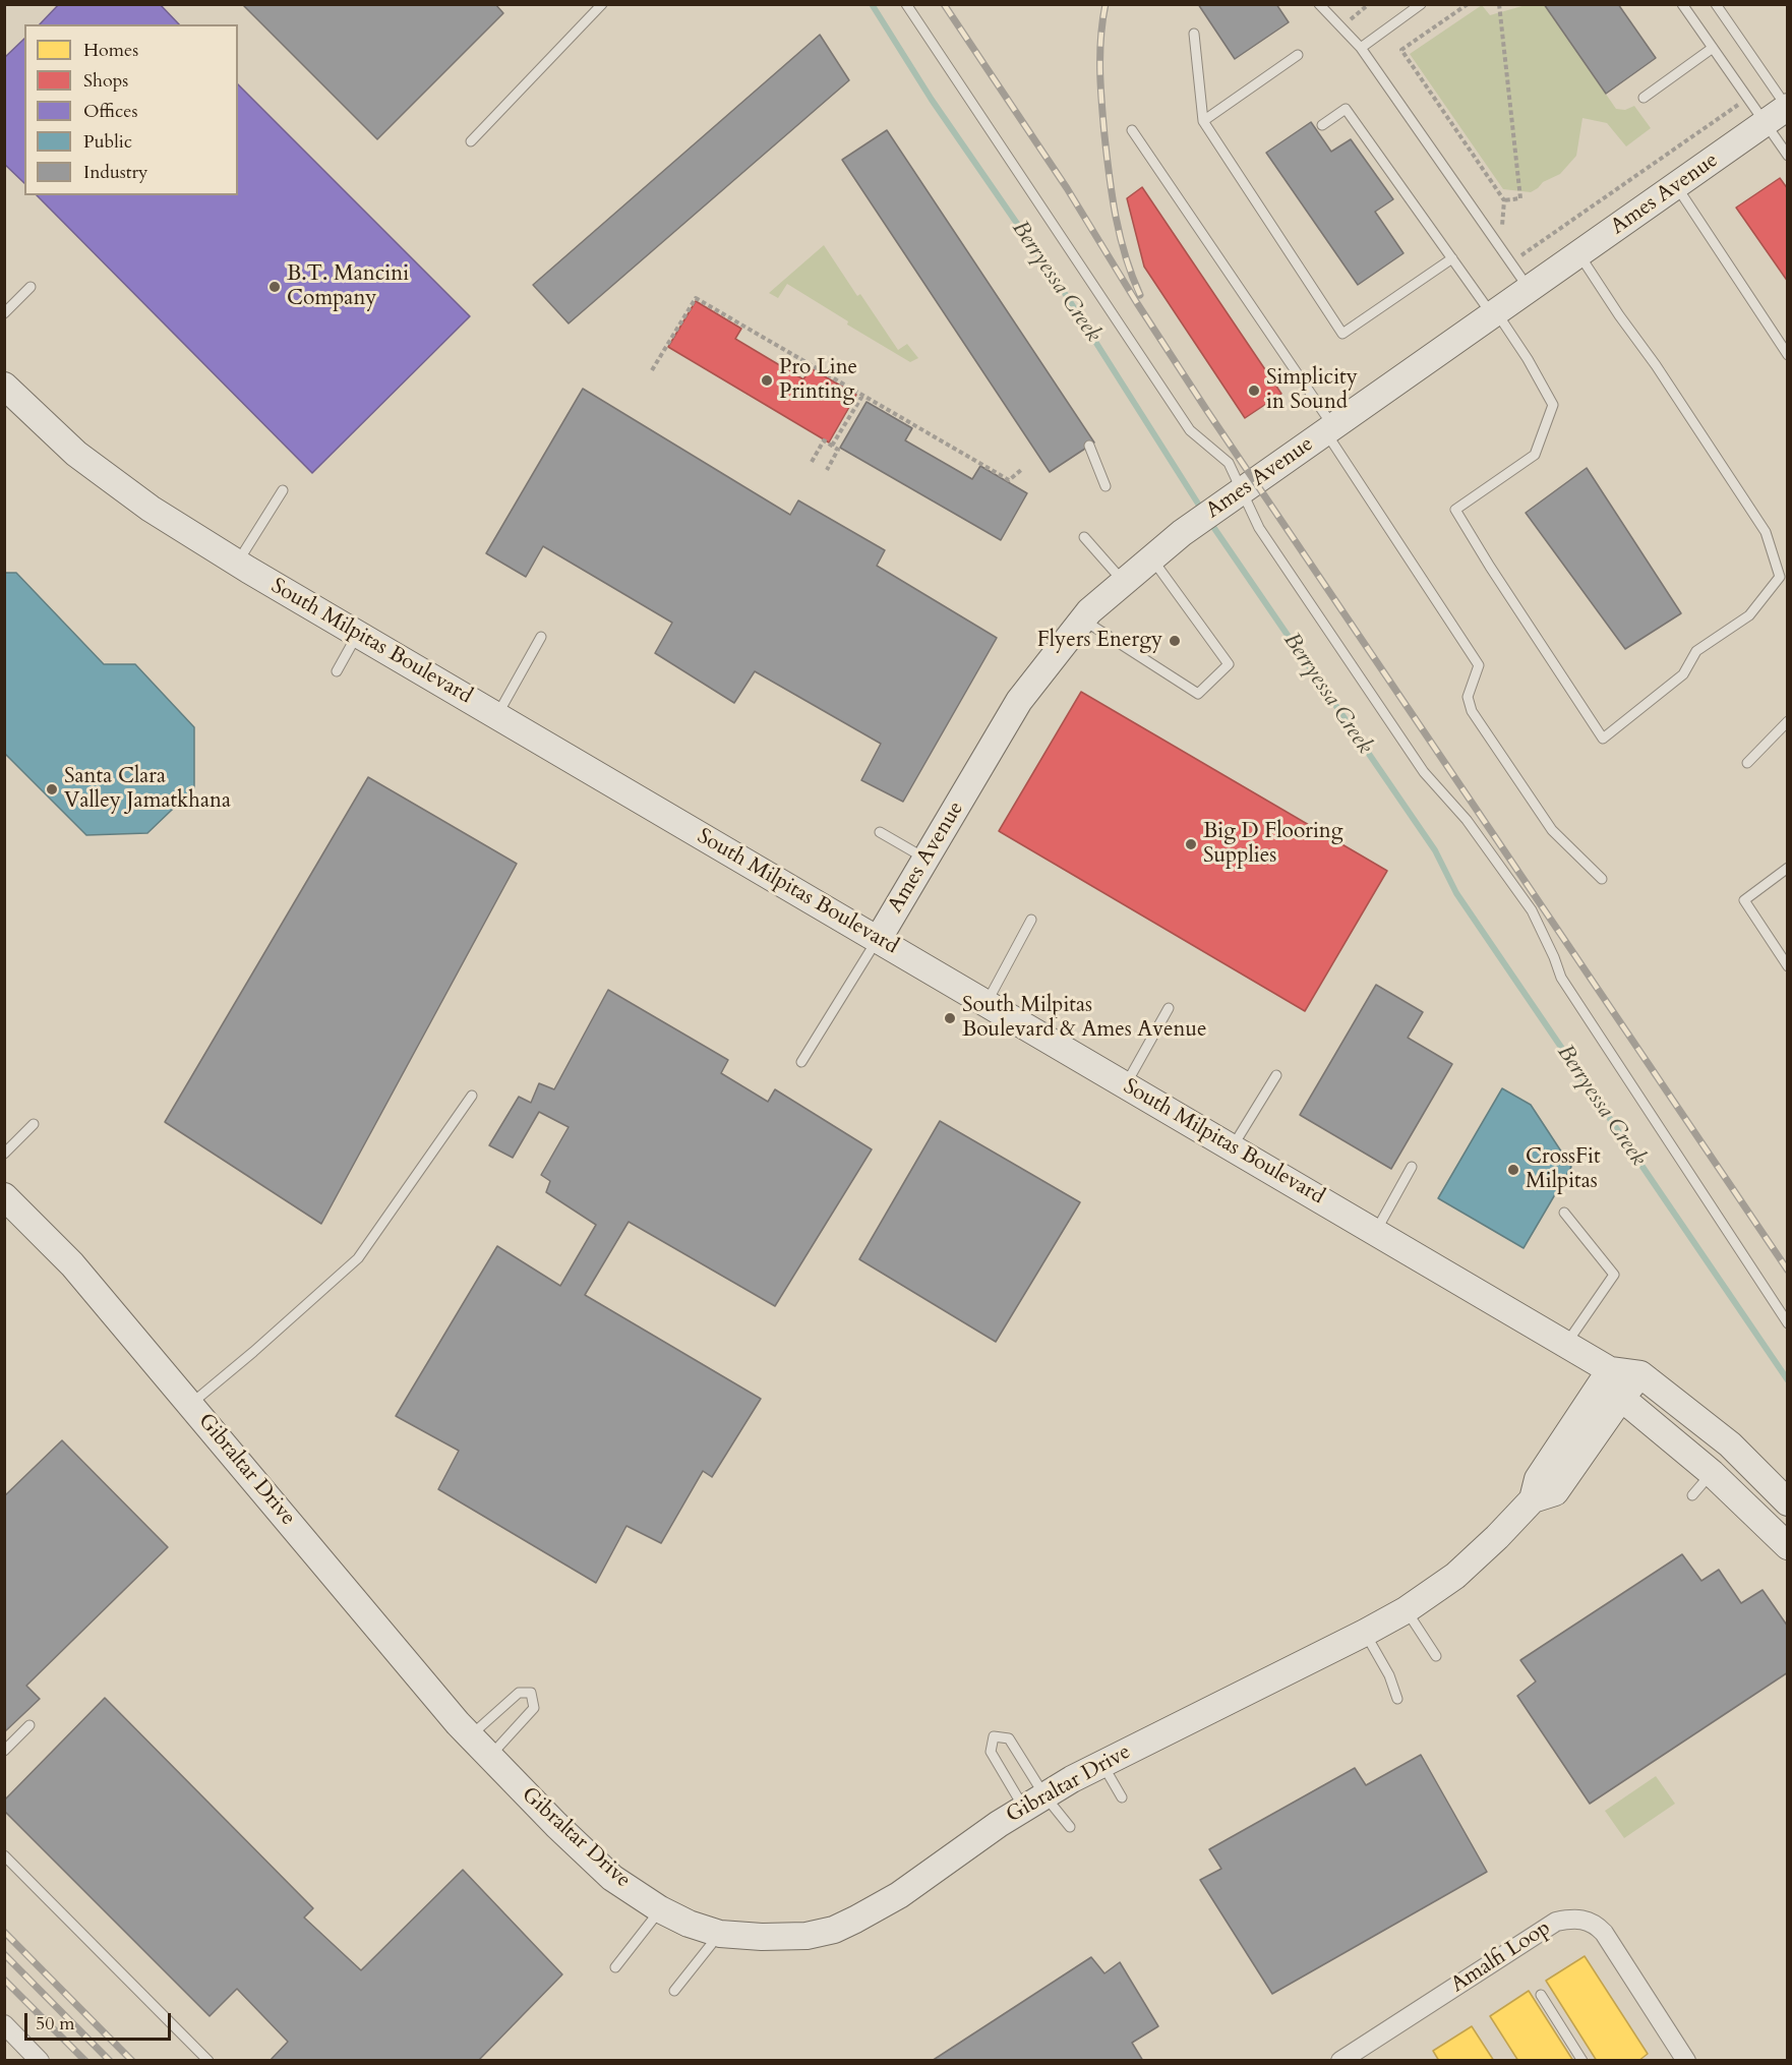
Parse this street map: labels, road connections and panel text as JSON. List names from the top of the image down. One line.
{"streets":{"street":["Ames Avenue","South Milpitas Boulevard","Gibraltar Drive","Amalfi Loop"]},"crossings":[["Ames Avenue","South Milpitas Boulevard"],["South Milpitas Boulevard","Gibraltar Drive"]],"water":["Berryessa Creek"],"places":["B.T. Mancini Company","Pro Line Printing","Simplicity in Sound","Flyers Energy","Santa Clara Valley Jamatkhana","Big D Flooring Supplies","South Milpitas Boulevard & Ames Avenue","CrossFit Milpitas"],"legend":["Homes","Shops","Offices","Public","Industry"],"scale_bar":"50 m"}
